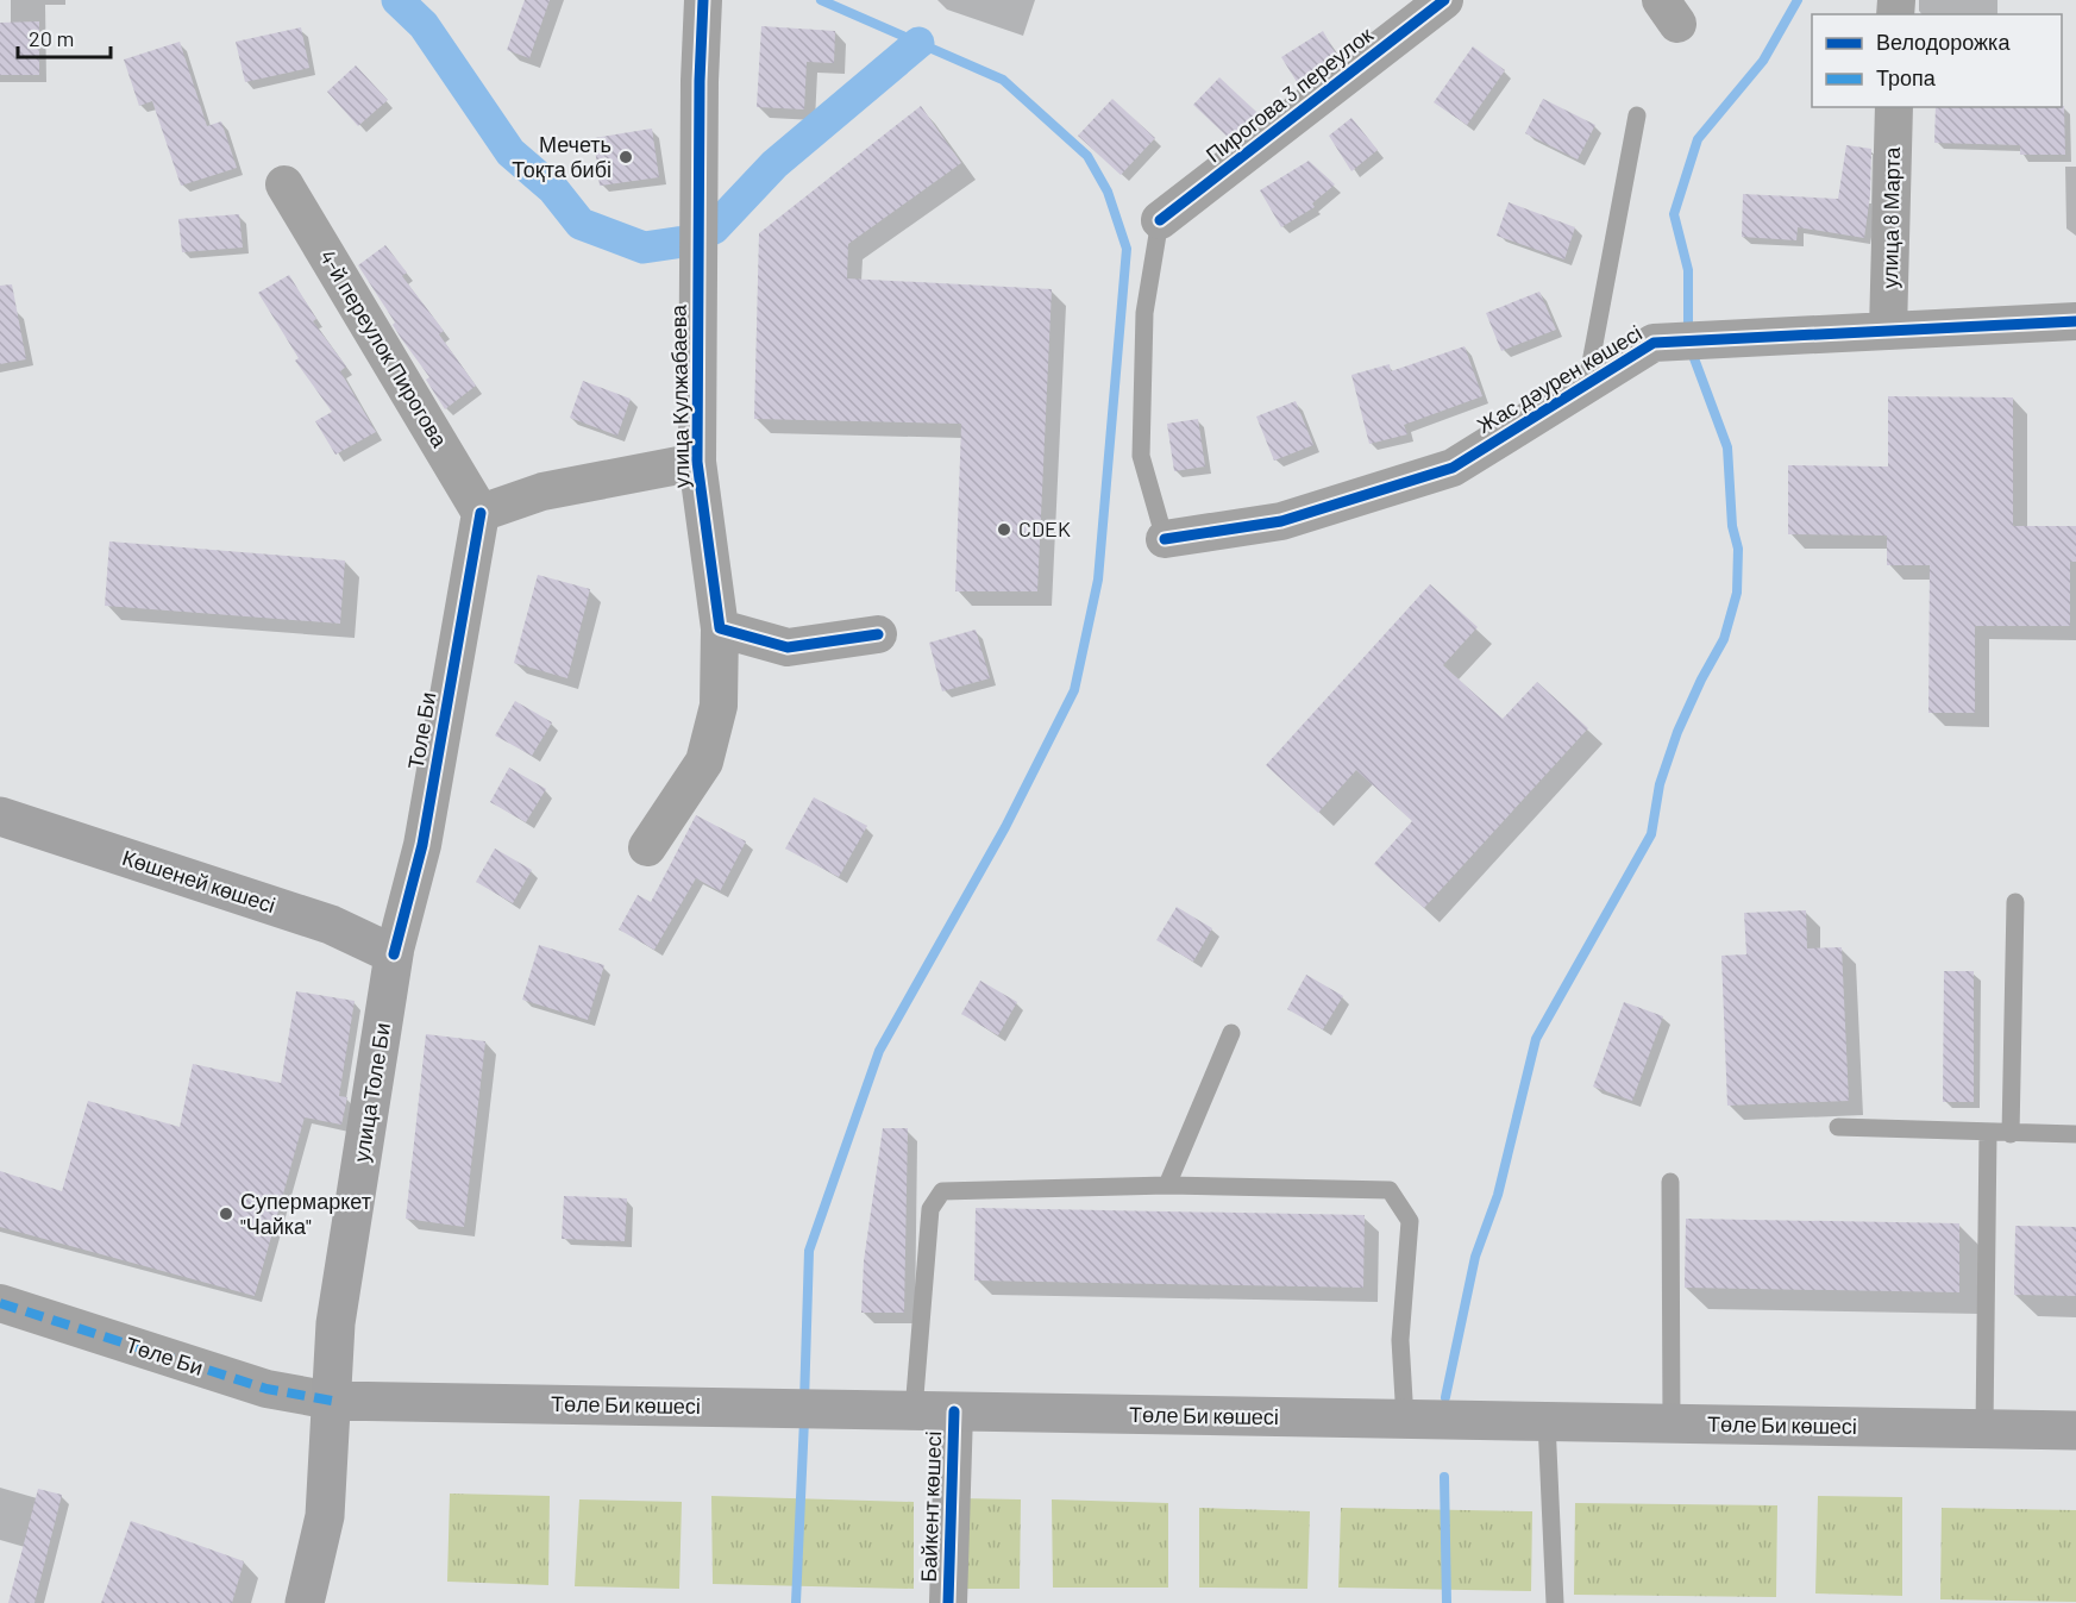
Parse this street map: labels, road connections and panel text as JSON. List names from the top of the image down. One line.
{"streets":{"main road":["Көшеней көшесі","улица Толе Би","Төле Би көшесі"],"street":["Пирогова 3 переулок","улица 8 Марта","4-й переулок Пирогова","Жас дәурен көшесі","улица Кулжабаева","Толе Би","Төле Би","Байкент көшесі"]},"crossings":[["улица 8 Марта","Жас дәурен көшесі"],["4-й переулок Пирогова","улица Кулжабаева"],["4-й переулок Пирогова","Толе Би"],["улица Кулжабаева","Толе Би"],["Толе Би","Көшеней көшесі"],["Толе Би","улица Толе Би"],["Көшеней көшесі","улица Толе Би"],["улица Толе Би","Төле Би"],["улица Толе Би","Төле Би көшесі"],["Төле Би","Төле Би көшесі"],["Төле Би көшесі","Байкент көшесі"]],"places":["Мечеть Тоқта бибі","CDEK","Супермаркет \"Чайка\""],"legend":["Велодорожка","Тропа"],"scale_bar":"20 m"}
